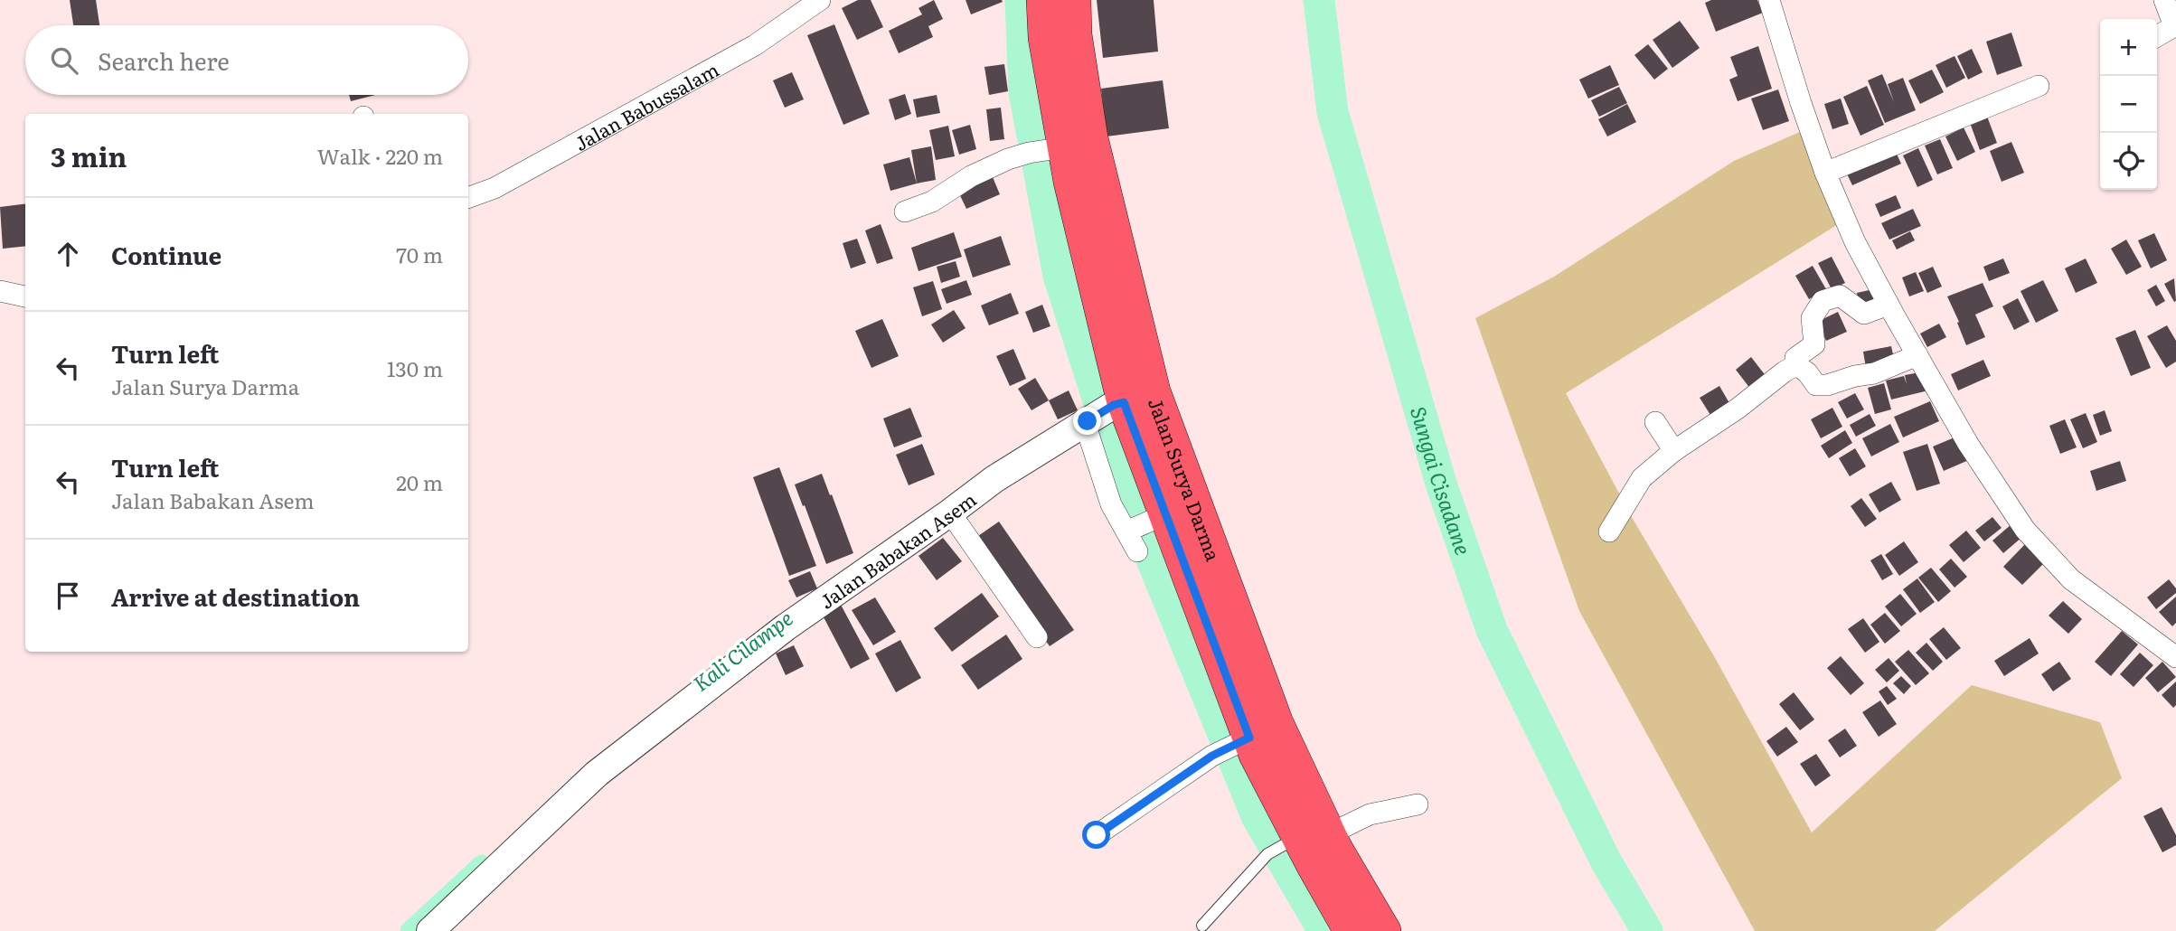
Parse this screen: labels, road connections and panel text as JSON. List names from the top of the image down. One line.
{"streets":{"main road":["Jalan Surya Darma"],"street":["Jalan Babussalam","Jalan Babakan Asem"]},"crossings":[["Jalan Surya Darma","Jalan Babakan Asem"]],"water":["Sungai Cisadane","Kali Cilampe"],"page":{"map_buttons":["+","−"],"search":"Search here","heading":["3 min","Walk · 220 m"],"list":[["Continue","70 m"],["Turn left","Jalan Surya Darma","130 m"],["Turn left","Jalan Babakan Asem","20 m"],"Arrive at destination"]}}
